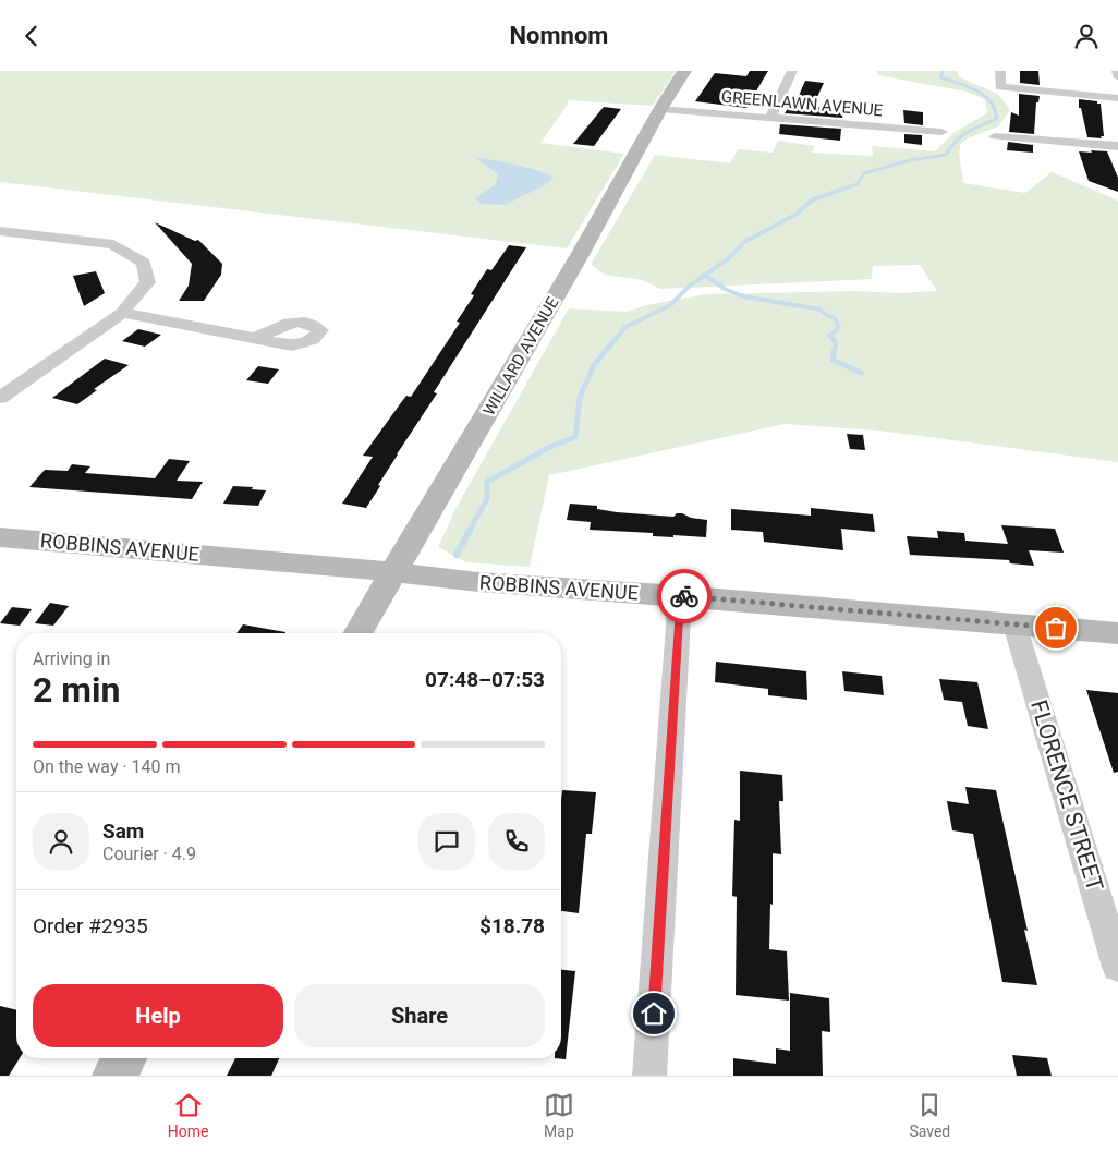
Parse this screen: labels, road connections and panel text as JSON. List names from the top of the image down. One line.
{"streets":{"main road":["WILLARD AVENUE","ROBBINS AVENUE"],"street":["GREENLAWN AVENUE","FLORENCE STREET"]},"crossings":[["GREENLAWN AVENUE","WILLARD AVENUE"],["WILLARD AVENUE","ROBBINS AVENUE"],["ROBBINS AVENUE","FLORENCE STREET"]],"page":{"header":"Nomnom","heading":["2 min","Arriving in","07:48–07:53"],"panel":["Sam","Courier · 4.9","Order #2935","$18.78"],"bar":"On the way · 140 m","buttons":["Help","Share"],"tabs":["Home","Map","Saved"]}}
